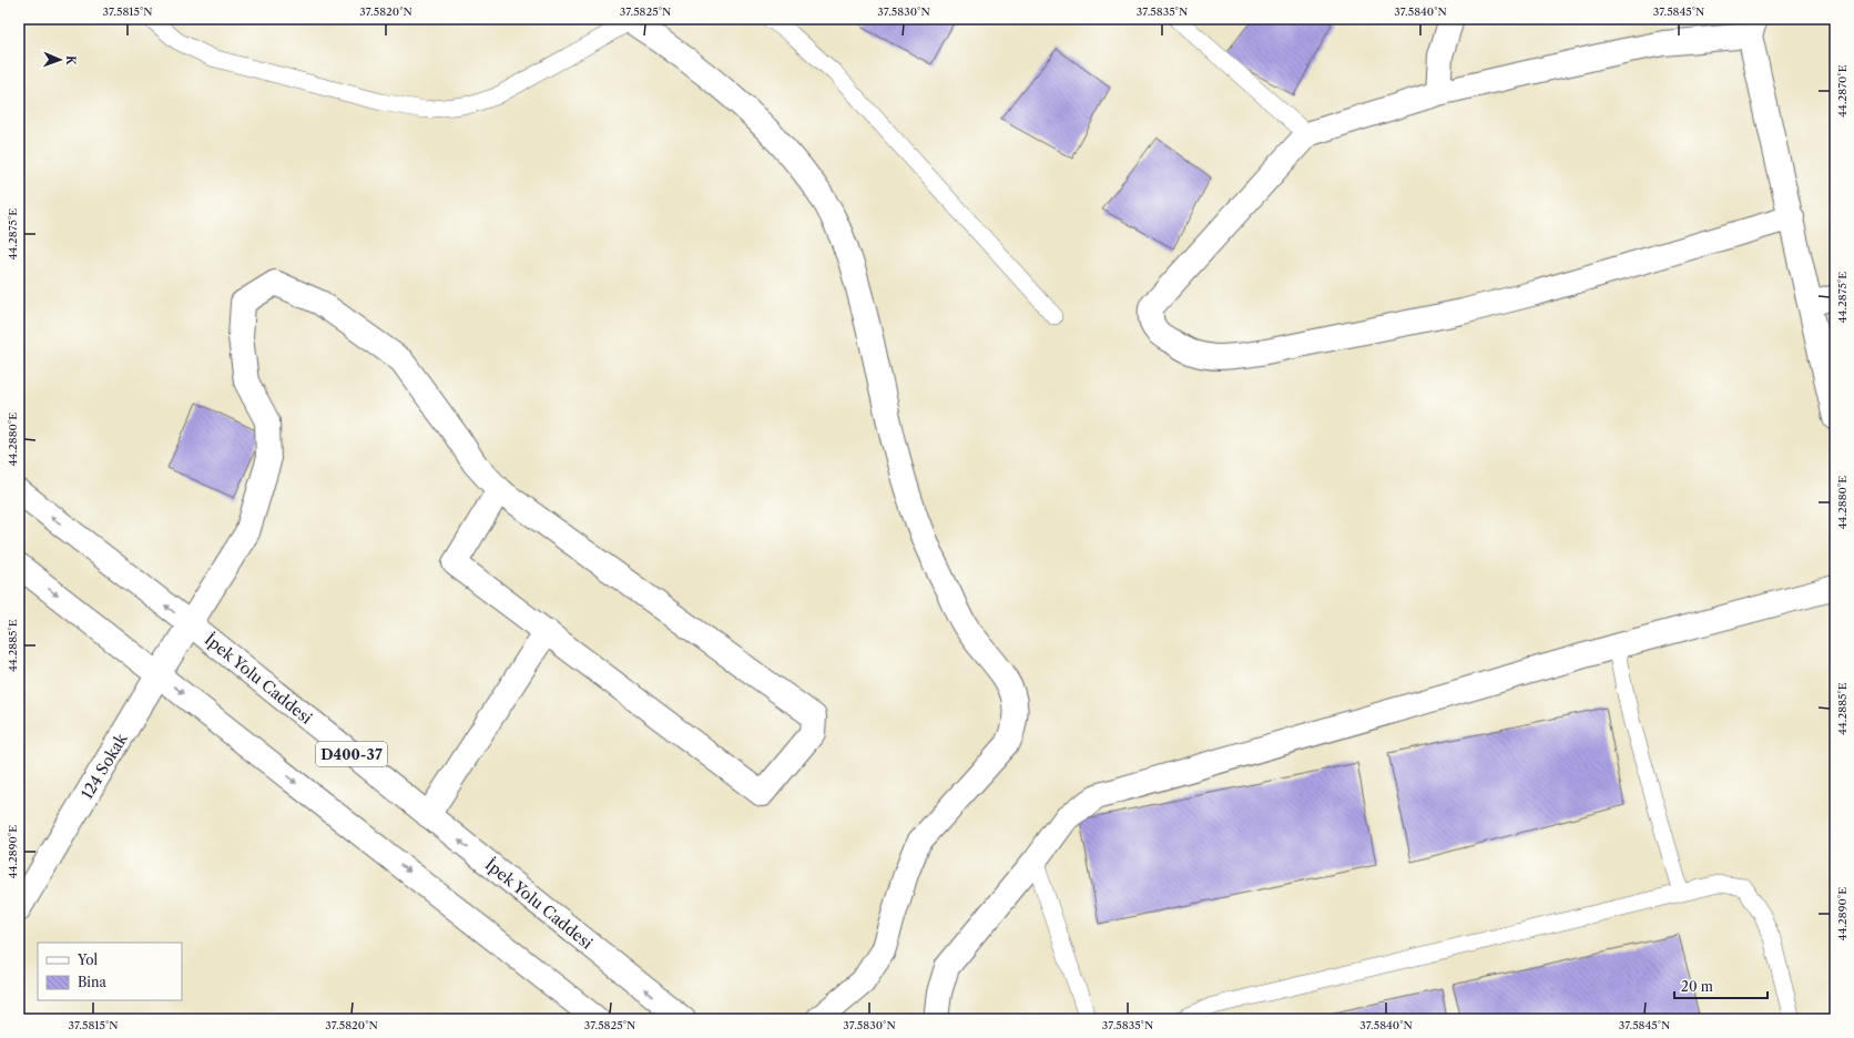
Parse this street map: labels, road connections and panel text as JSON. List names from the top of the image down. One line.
{"streets":{"main road":["İpek Yolu Caddesi","D400-37","124 Sokak"]},"crossings":[["İpek Yolu Caddesi","124 Sokak"]],"legend":["Yol","Bina"],"scale_bar":"20 m","north":"right","coordinates":["37.5815°N","37.5820°N","37.5825°N","37.5830°N","37.5835°N","37.5840°N","37.5845°N","44.2870°E","44.2875°E","44.2880°E","44.2885°E","44.2890°E"]}
